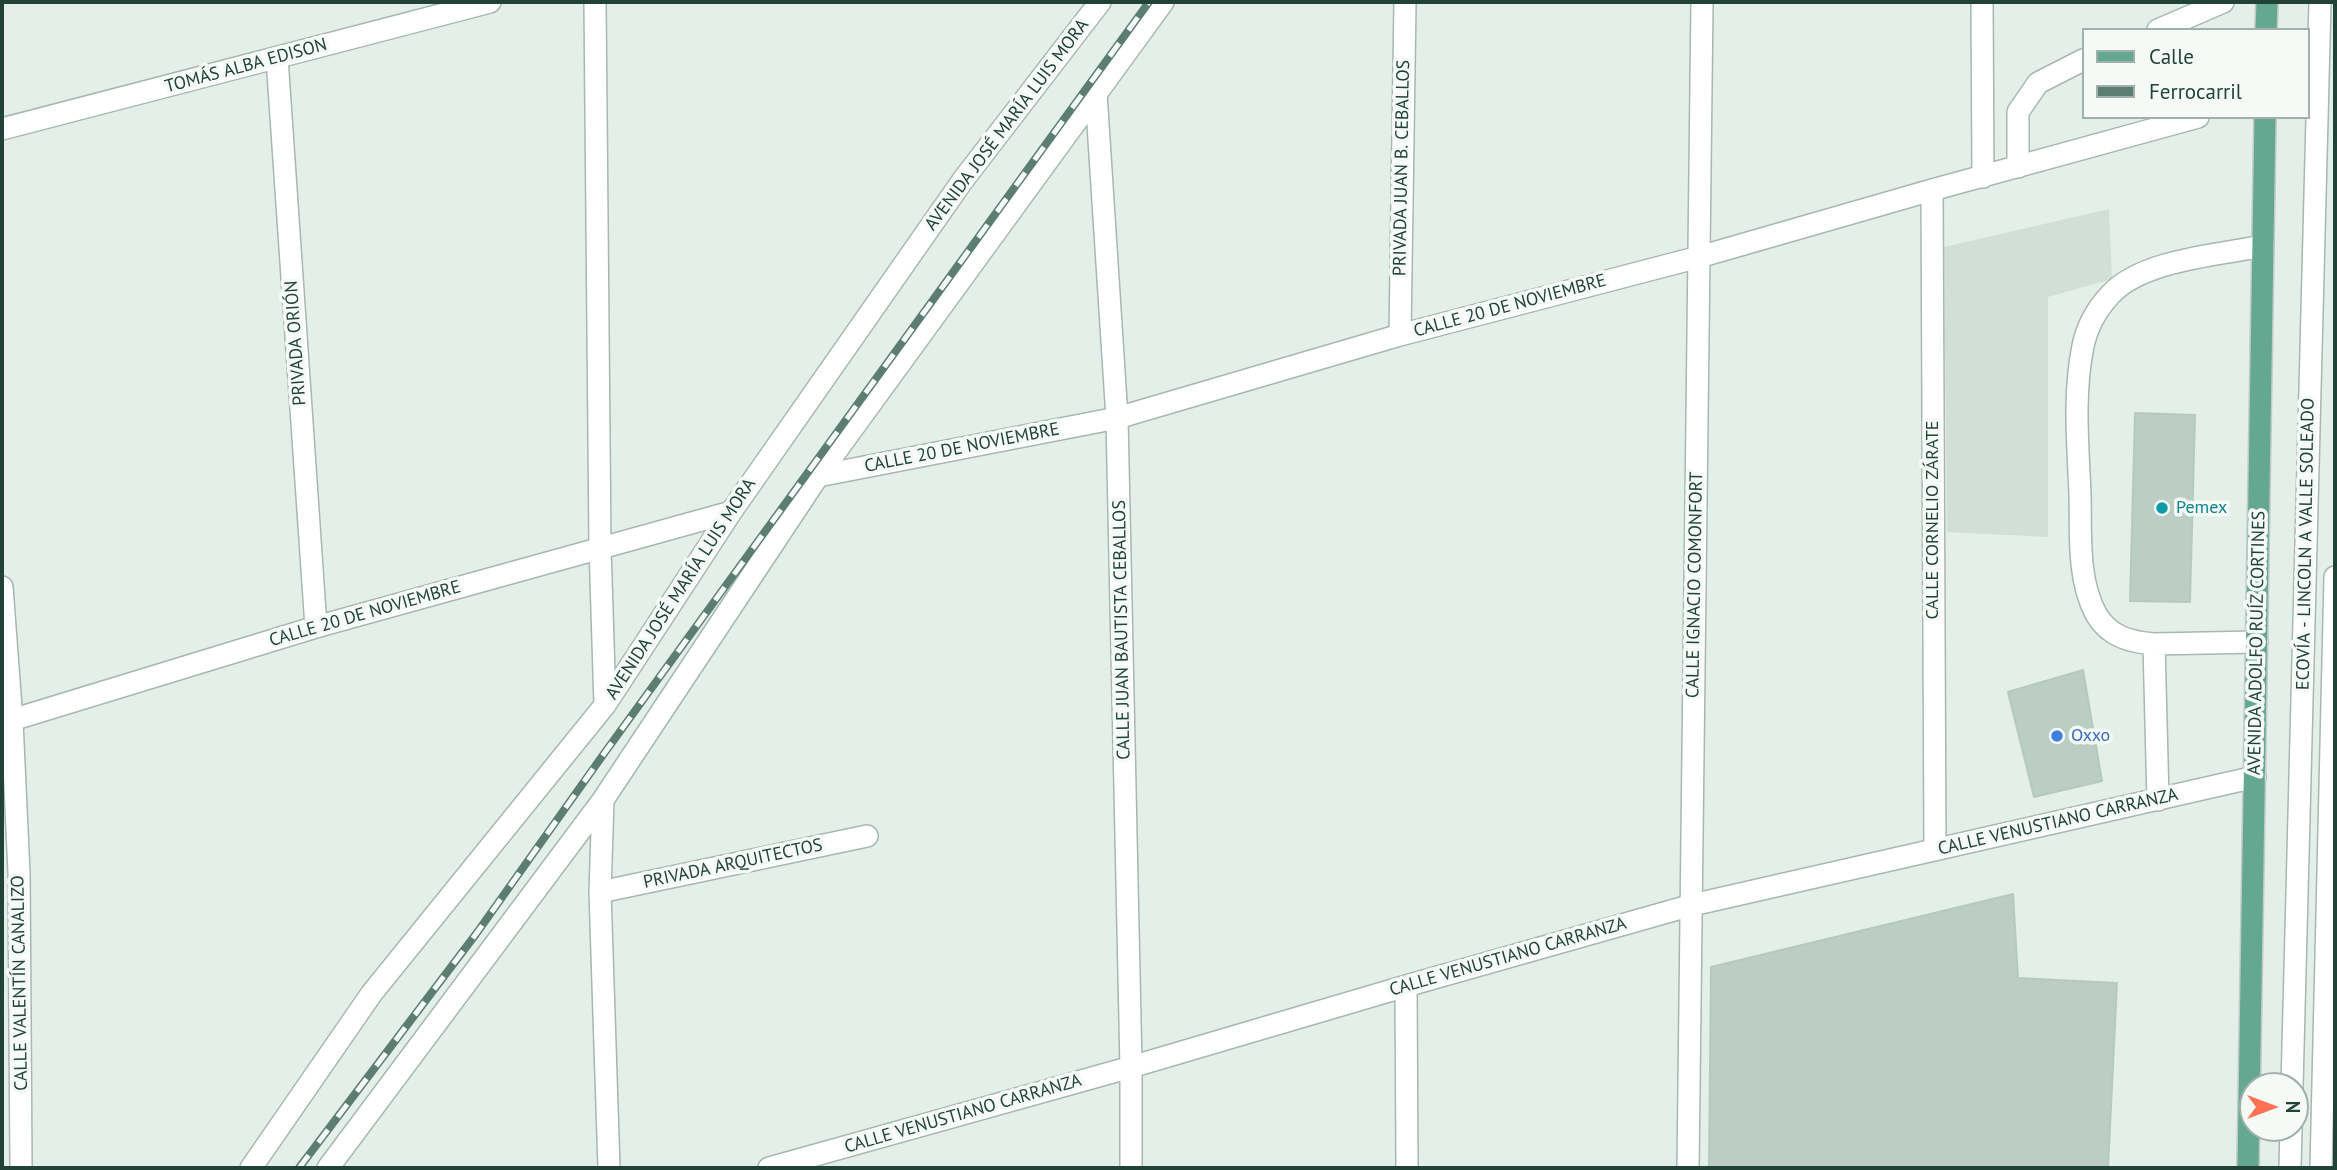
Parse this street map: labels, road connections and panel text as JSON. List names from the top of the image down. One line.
{"streets":{"main road":["AVENIDA ADOLFO RUÍZ CORTINES"],"street":["TOMÁS ALBA EDISON","AVENIDA JOSÉ MARÍA LUIS MORA","PRIVADA JUAN B. CEBALLOS","CALLE 20 DE NOVIEMBRE","PRIVADA ORIÓN","CALLE CORNELIO ZÁRATE","ECOVÍA - LINCOLN A VALLE SOLEADO","CALLE IGNACIO COMONFORT","CALLE JUAN BAUTISTA CEBALLOS","CALLE VENUSTIANO CARRANZA","PRIVADA ARQUITECTOS","CALLE VALENTÍN CANALIZO"]},"crossings":[["TOMÁS ALBA EDISON","PRIVADA ORIÓN"],["AVENIDA JOSÉ MARÍA LUIS MORA","CALLE 20 DE NOVIEMBRE"],["PRIVADA JUAN B. CEBALLOS","CALLE 20 DE NOVIEMBRE"],["CALLE 20 DE NOVIEMBRE","PRIVADA ORIÓN"],["CALLE 20 DE NOVIEMBRE","CALLE CORNELIO ZÁRATE"],["CALLE 20 DE NOVIEMBRE","CALLE IGNACIO COMONFORT"],["CALLE 20 DE NOVIEMBRE","CALLE JUAN BAUTISTA CEBALLOS"],["CALLE 20 DE NOVIEMBRE","CALLE VALENTÍN CANALIZO"],["CALLE CORNELIO ZÁRATE","CALLE VENUSTIANO CARRANZA"],["CALLE IGNACIO COMONFORT","CALLE VENUSTIANO CARRANZA"],["CALLE JUAN BAUTISTA CEBALLOS","CALLE VENUSTIANO CARRANZA"],["AVENIDA ADOLFO RUÍZ CORTINES","CALLE VENUSTIANO CARRANZA"]],"places":["Pemex","Oxxo"],"legend":["Calle","Ferrocarril"],"north":"right"}
